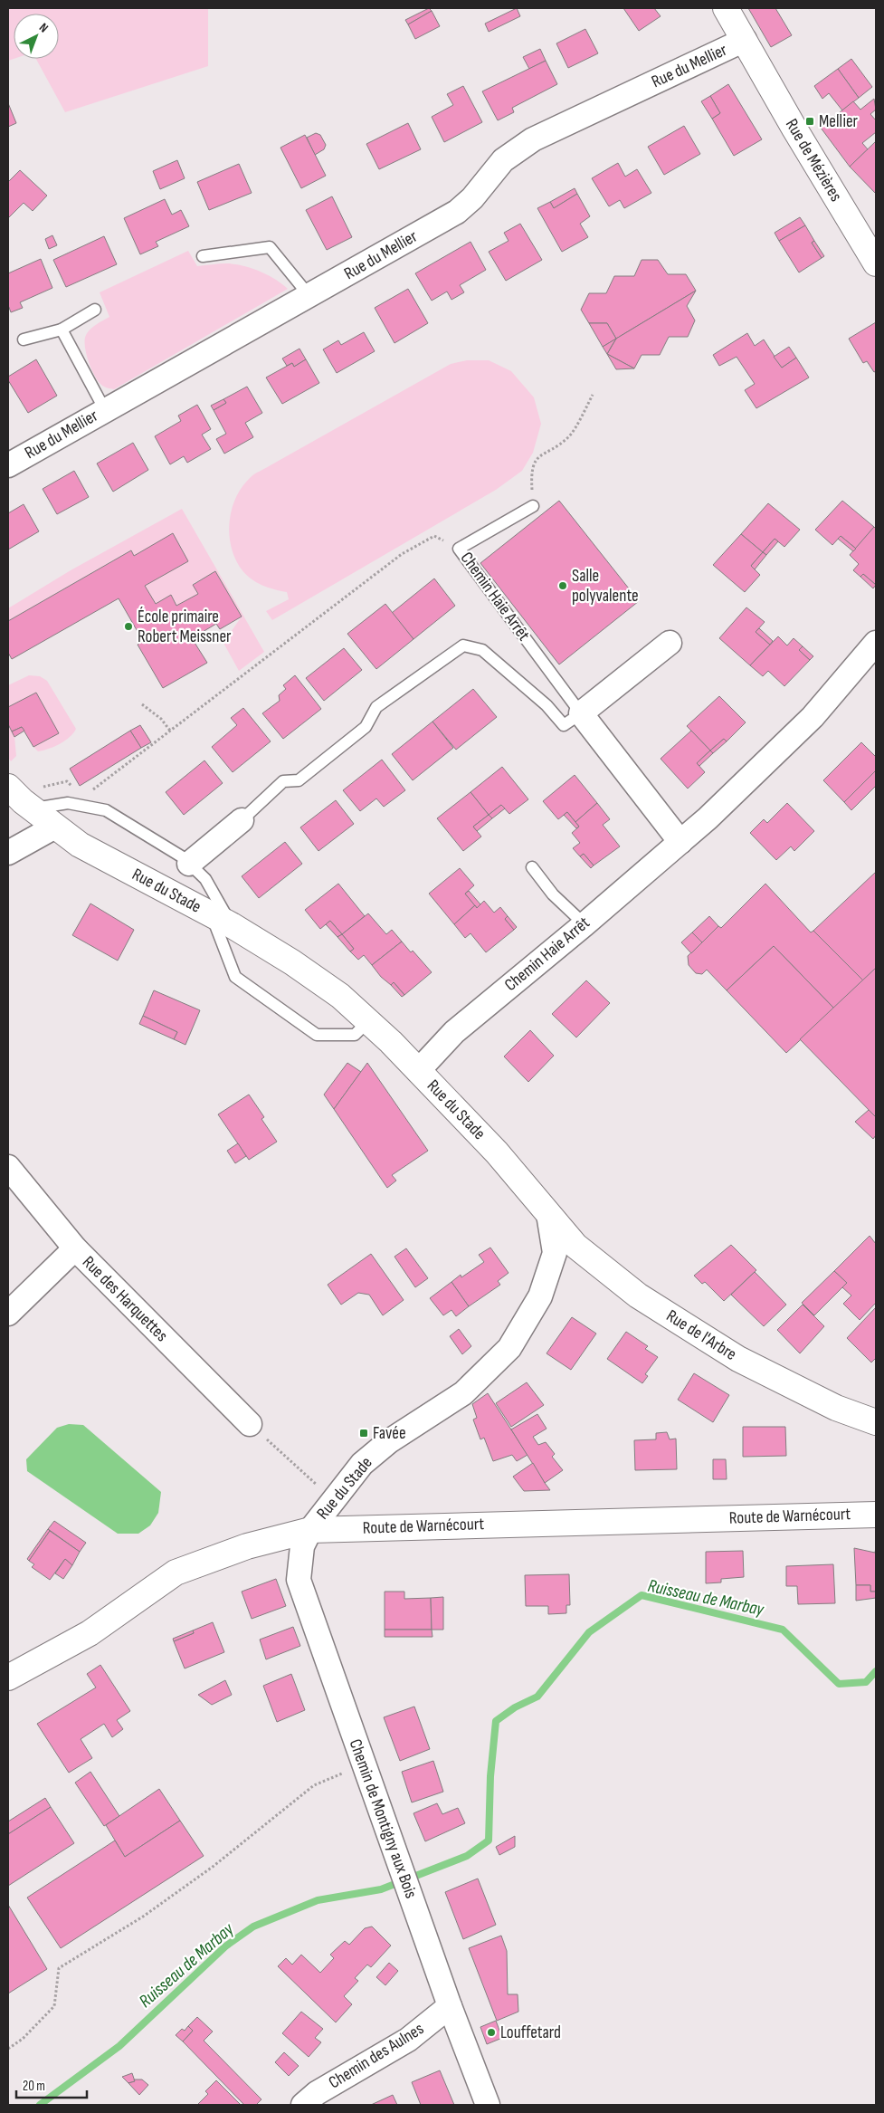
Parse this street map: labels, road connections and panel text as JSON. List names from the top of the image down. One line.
{"streets":{"street":["Rue du Mellier","Rue de Mézières","Chemin Haie Arrêt","Rue du Stade","Rue des Harquettes","Rue de l'Arbre","Route de Warnécourt","Chemin de Montigny aux Bois","Chemin des Aulnes"]},"crossings":[["Rue du Mellier","Rue de Mézières"],["Chemin Haie Arrêt","Rue du Stade"],["Rue du Stade","Rue de l'Arbre"],["Rue du Stade","Route de Warnécourt"],["Rue du Stade","Chemin de Montigny aux Bois"],["Route de Warnécourt","Chemin de Montigny aux Bois"],["Chemin de Montigny aux Bois","Chemin des Aulnes"]],"water":["Ruisseau de Marbay"],"places":{"transit":["Mellier","Favée"],"other":["Salle polyvalente","École primaire Robert Meissner","Louffetard"]},"scale_bar":"20 m","north":"top right"}
